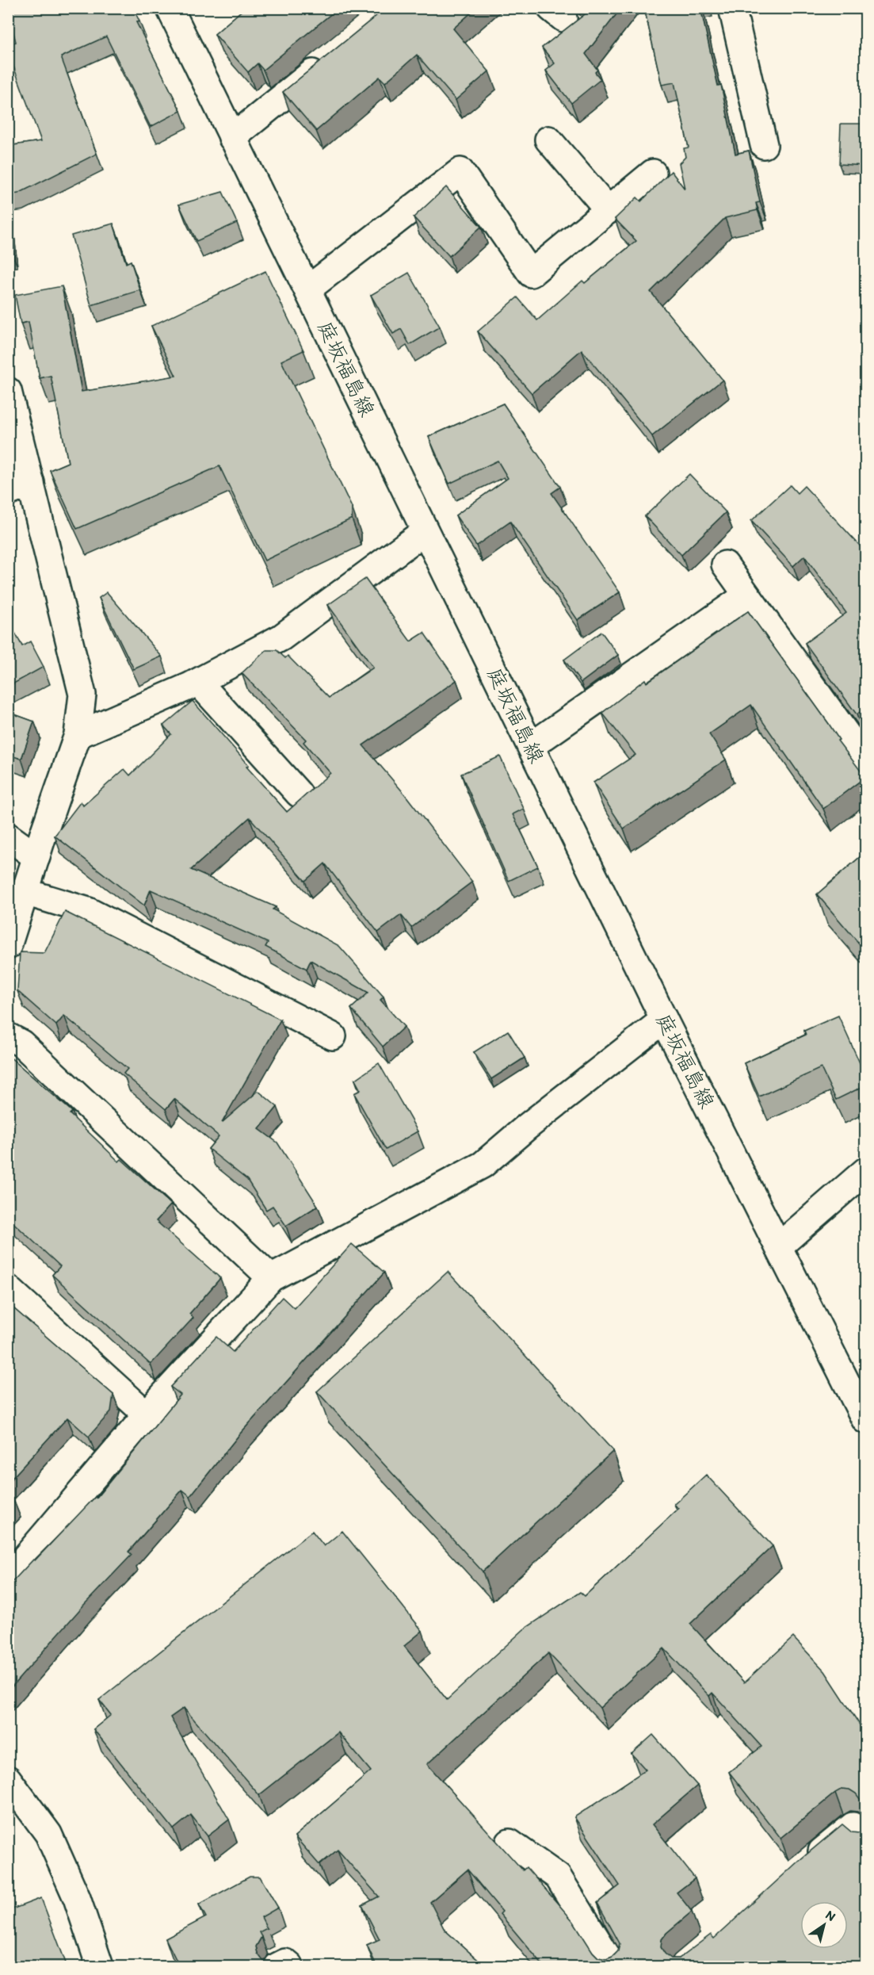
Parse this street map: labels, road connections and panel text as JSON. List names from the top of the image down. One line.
{"streets":{"street":["庭坂福島線"]},"north":"top right"}
